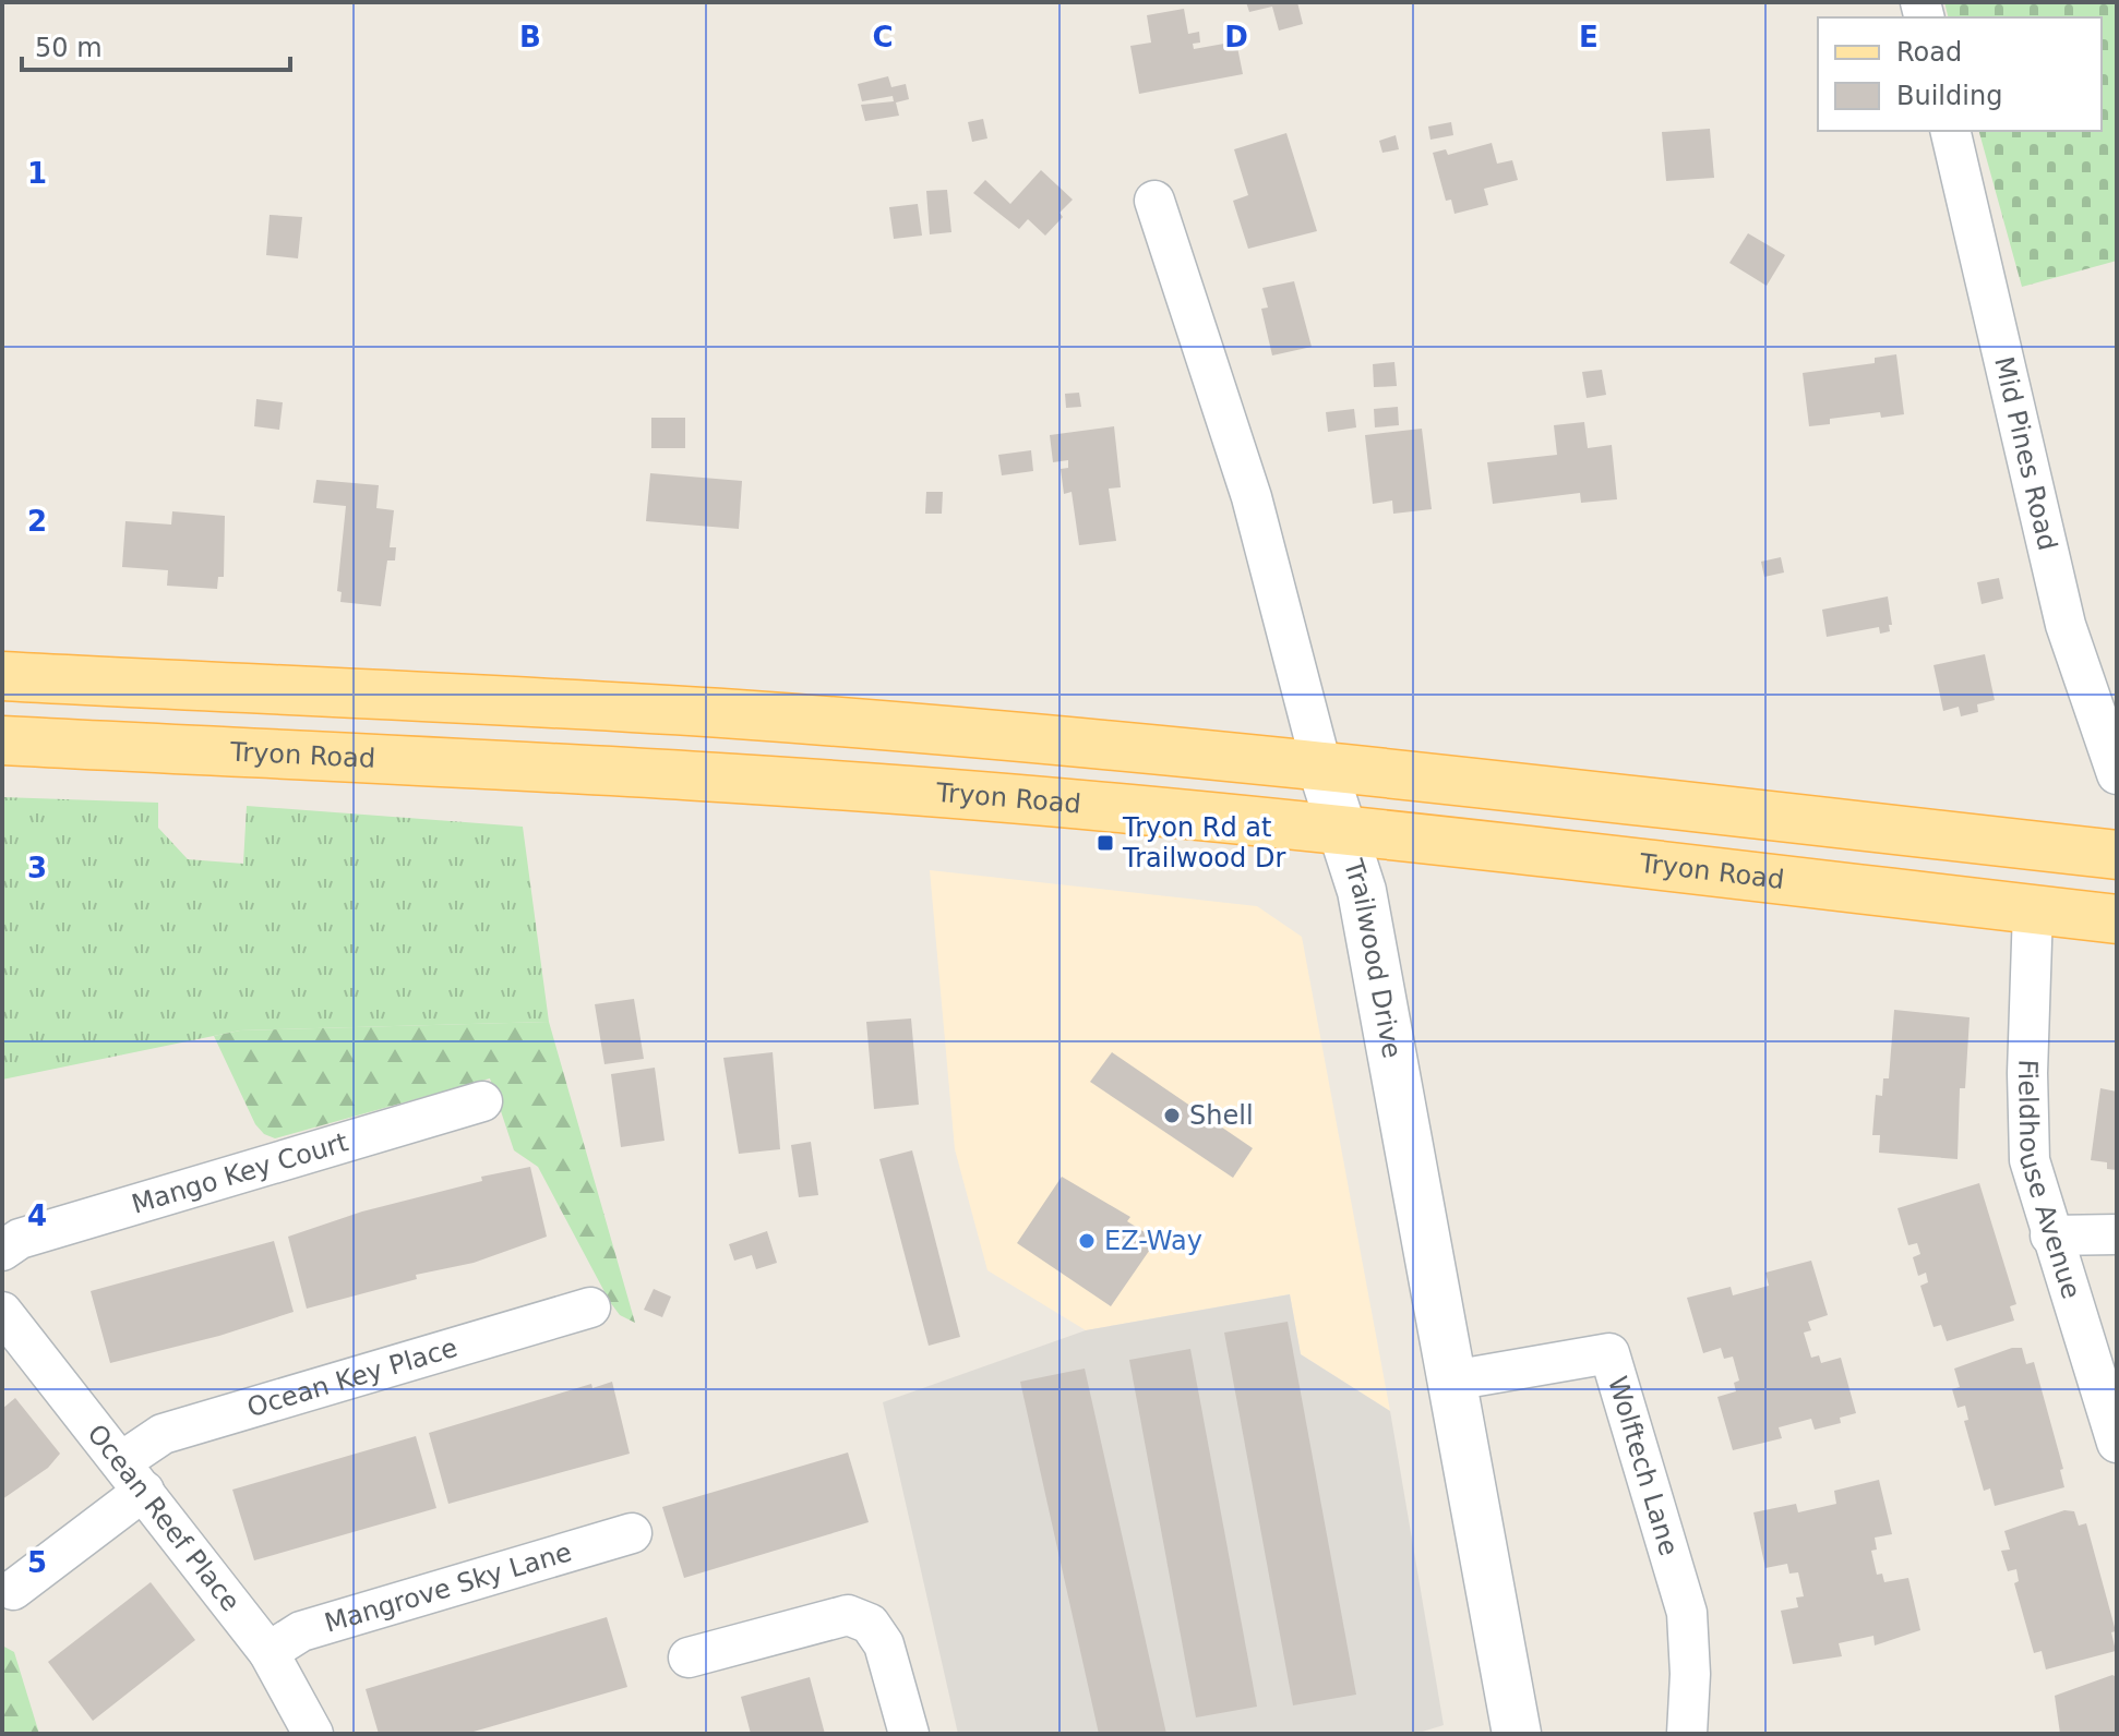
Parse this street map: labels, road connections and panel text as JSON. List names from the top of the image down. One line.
{"streets":{"main road":["Tryon Road"],"street":["Mid Pines Road","Trailwood Drive","Mango Key Court","Fieldhouse Avenue","Ocean Key Place","Wolftech Lane","Ocean Reef Place","Mangrove Sky Lane"]},"crossings":[["Tryon Road","Trailwood Drive"],["Tryon Road","Fieldhouse Avenue"],["Trailwood Drive","Wolftech Lane"],["Ocean Key Place","Ocean Reef Place"],["Ocean Reef Place","Mangrove Sky Lane"]],"places":{"transit":["Tryon Rd at Trailwood Dr"],"other":["Shell","EZ-Way"]},"legend":["Road","Building"],"scale_bar":"50 m","grid":{"columns":["B","C","D","E"],"rows":["1","2","3","4","5"]}}
